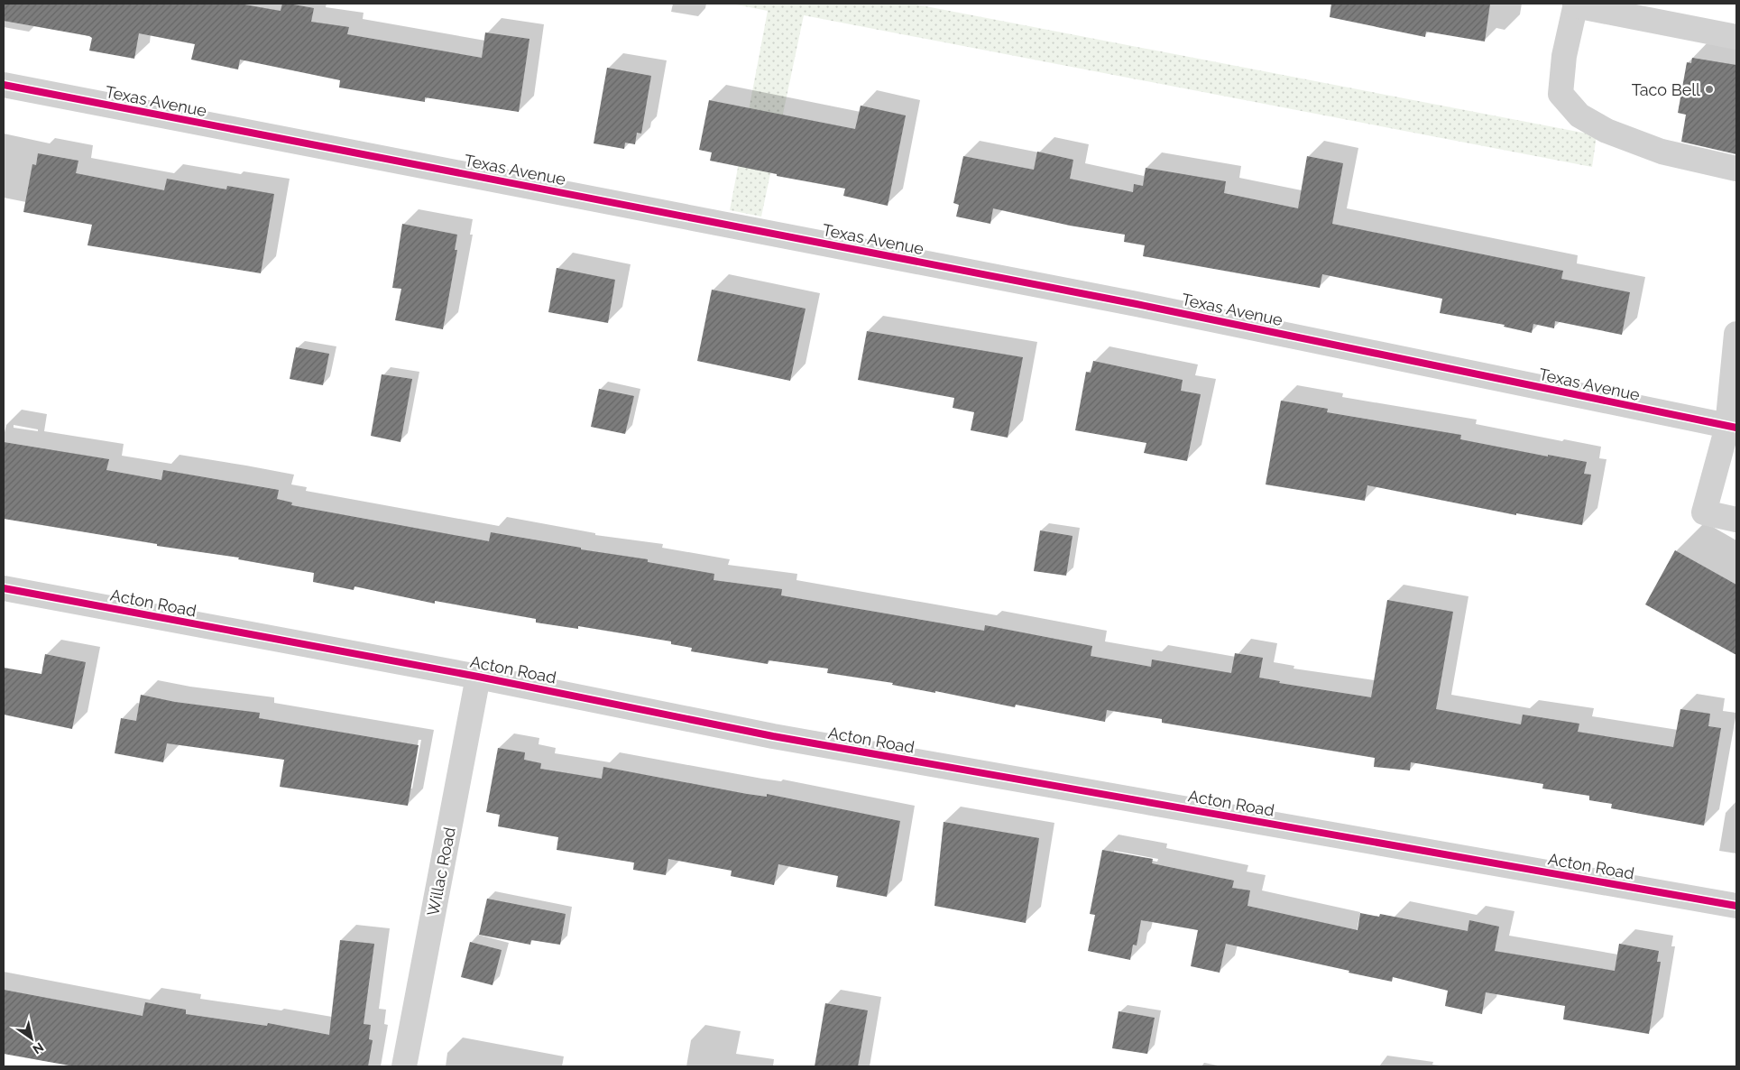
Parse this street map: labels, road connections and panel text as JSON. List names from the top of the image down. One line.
{"streets":{"street":["Texas Avenue","Acton Road","Willac Road"]},"crossings":[["Acton Road","Willac Road"]],"places":["Taco Bell"],"north":"bottom right"}
